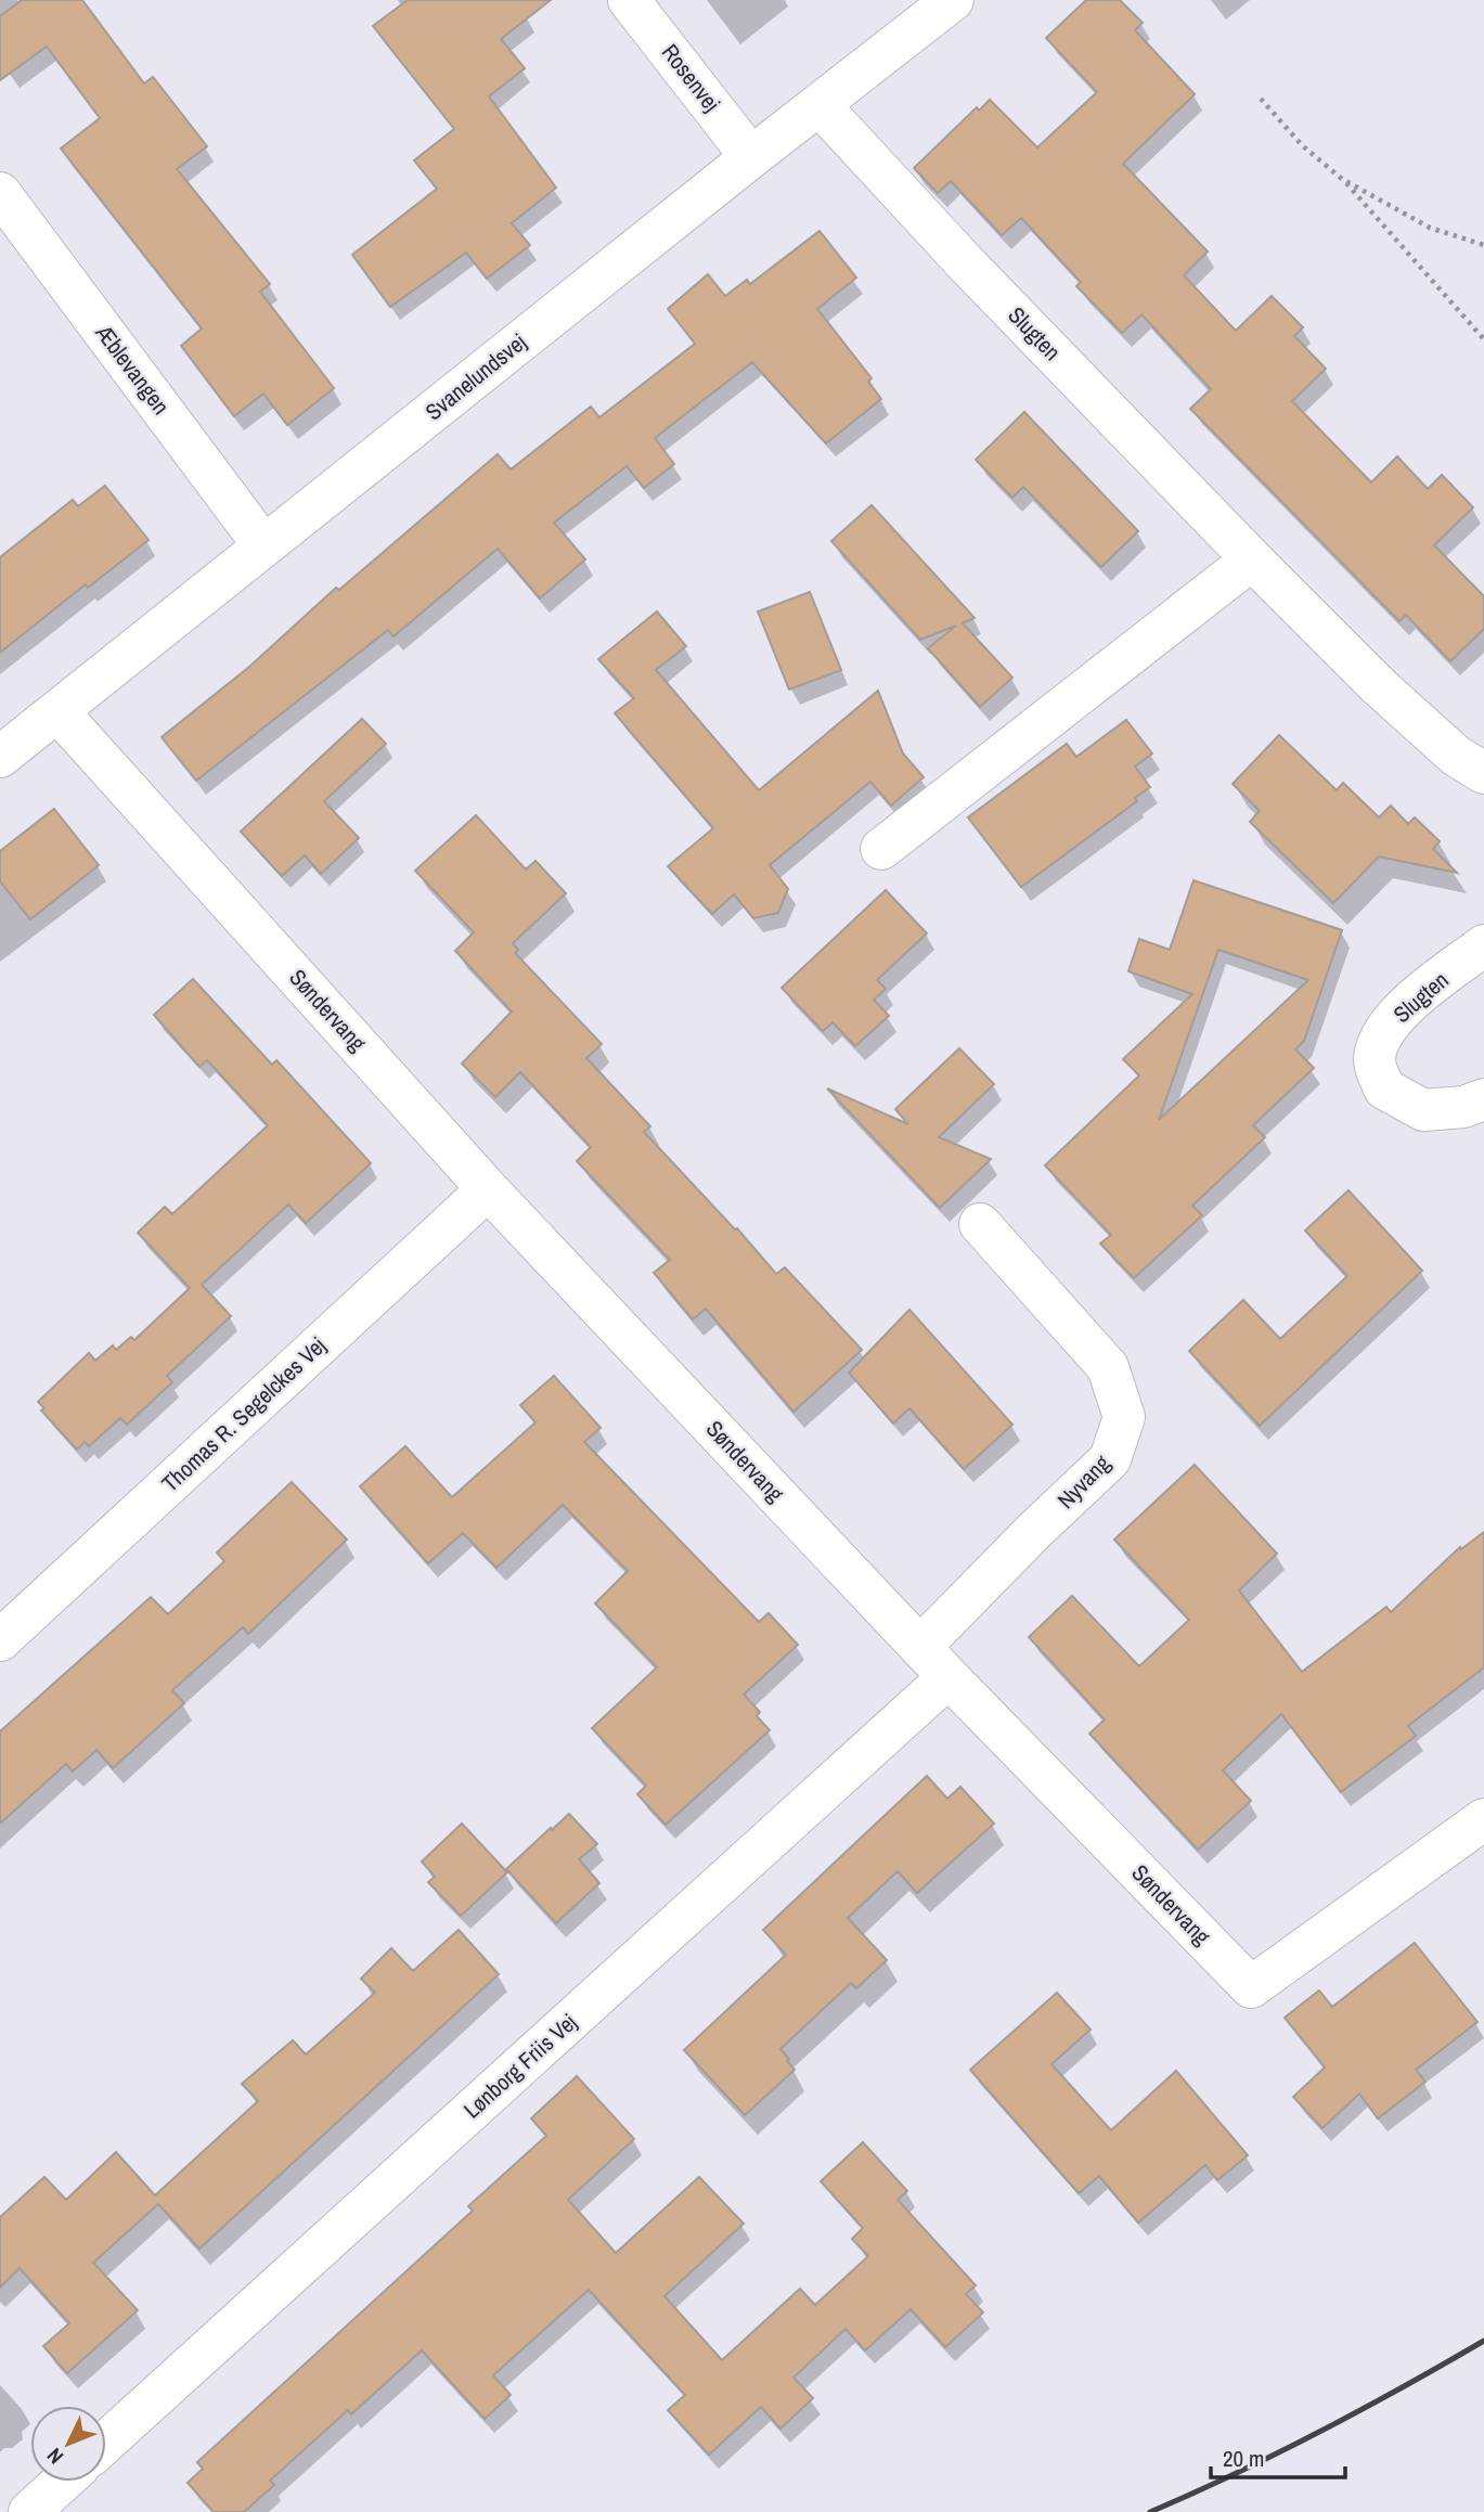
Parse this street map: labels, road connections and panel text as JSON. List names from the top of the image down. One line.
{"streets":{"street":["Rosenvej","Slugten","Æblevangen","Svanelundsvej","Søndervang","Thomas R. Segelckes Vej","Nyvang","Lønborg Friis Vej"]},"crossings":[["Rosenvej","Svanelundsvej"],["Slugten","Svanelundsvej"],["Æblevangen","Svanelundsvej"],["Svanelundsvej","Søndervang"],["Søndervang","Thomas R. Segelckes Vej"],["Søndervang","Nyvang"],["Søndervang","Lønborg Friis Vej"]],"scale_bar":"20 m","north":"bottom left"}
